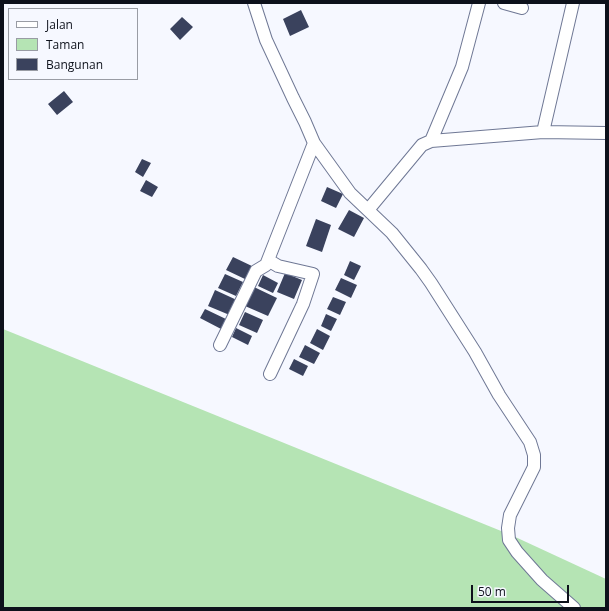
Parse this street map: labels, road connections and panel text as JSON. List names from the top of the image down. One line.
{"legend":["Jalan","Taman","Bangunan"],"scale_bar":"50 m"}
